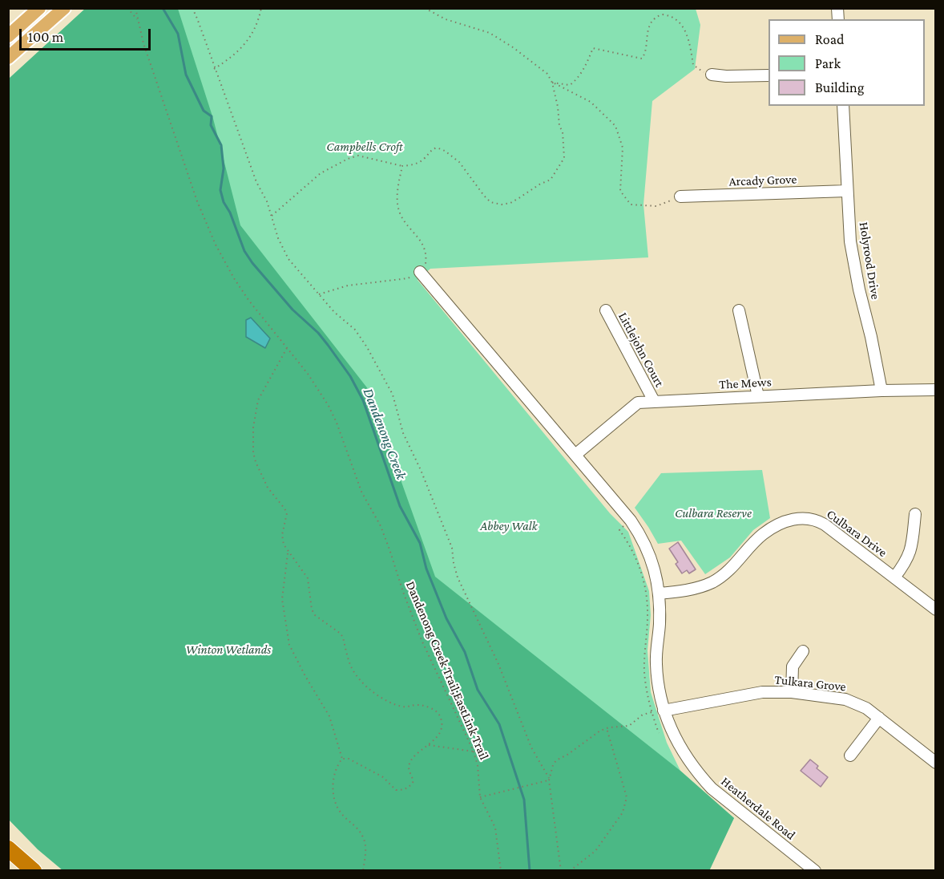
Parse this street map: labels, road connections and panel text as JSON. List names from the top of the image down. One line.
{"streets":{"street":["Arcady Grove","Holyrood Drive","Littlejohn Court","The Mews","Culbara Drive","Tulkara Grove","Heatherdale Road"],"path":["Dandenong Creek Trail;EastLink Trail"]},"crossings":[["Arcady Grove","Holyrood Drive"],["Holyrood Drive","The Mews"],["Littlejohn Court","The Mews"],["Tulkara Grove","Heatherdale Road"]],"water":["Dandenong Creek"],"parks":["Campbells Croft","Culbara Reserve","Abbey Walk","Winton Wetlands"],"legend":["Road","Park","Building"],"scale_bar":"100 m"}
